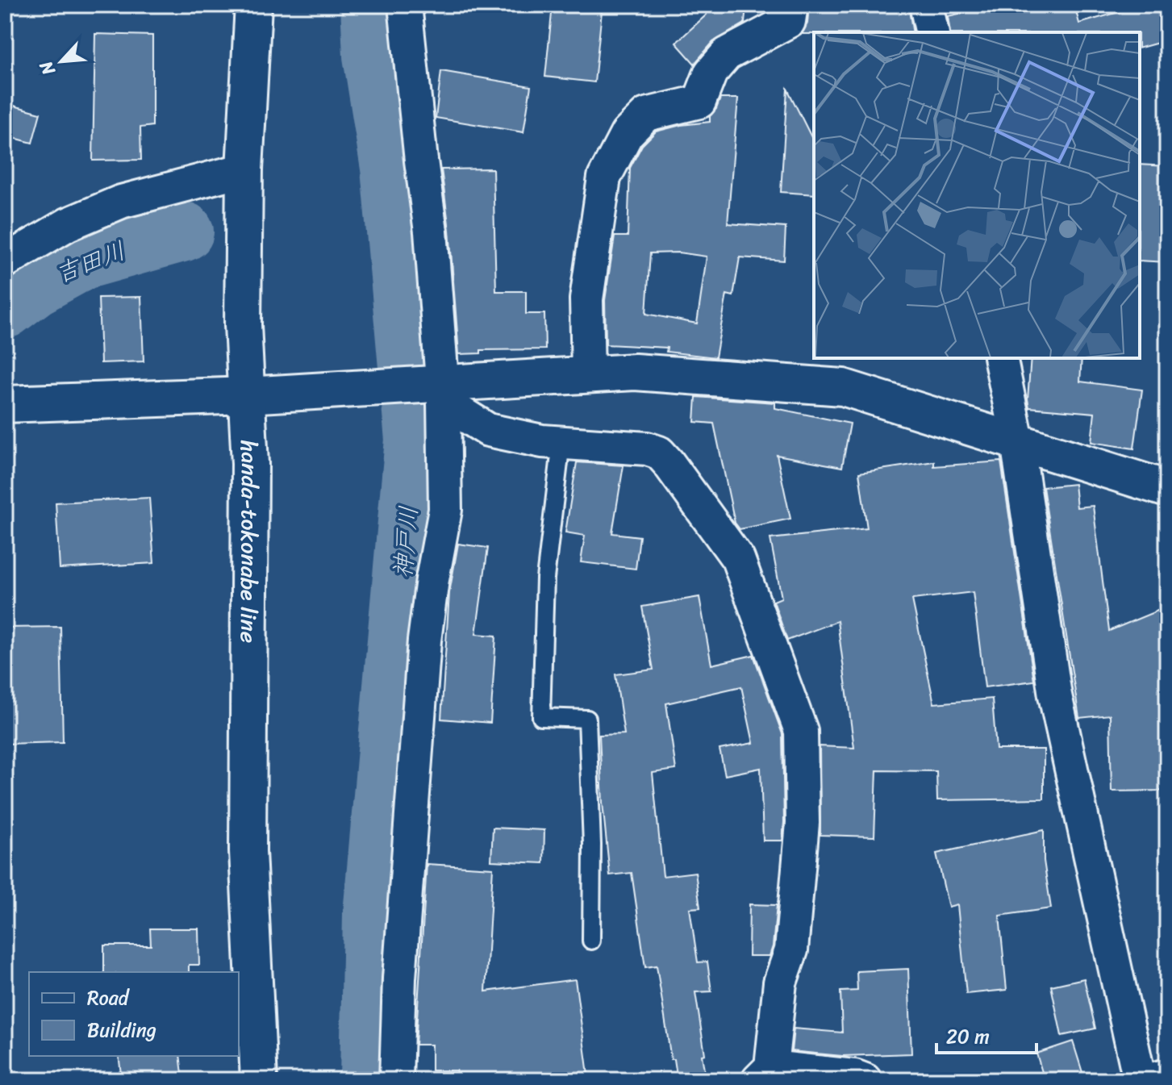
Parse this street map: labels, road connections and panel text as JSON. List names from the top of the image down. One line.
{"streets":{"street":["handa-tokonabe line"]},"water":["吉田川","神戸川"],"legend":["Road","Building"],"scale_bar":"20 m","north":"bottom left"}
